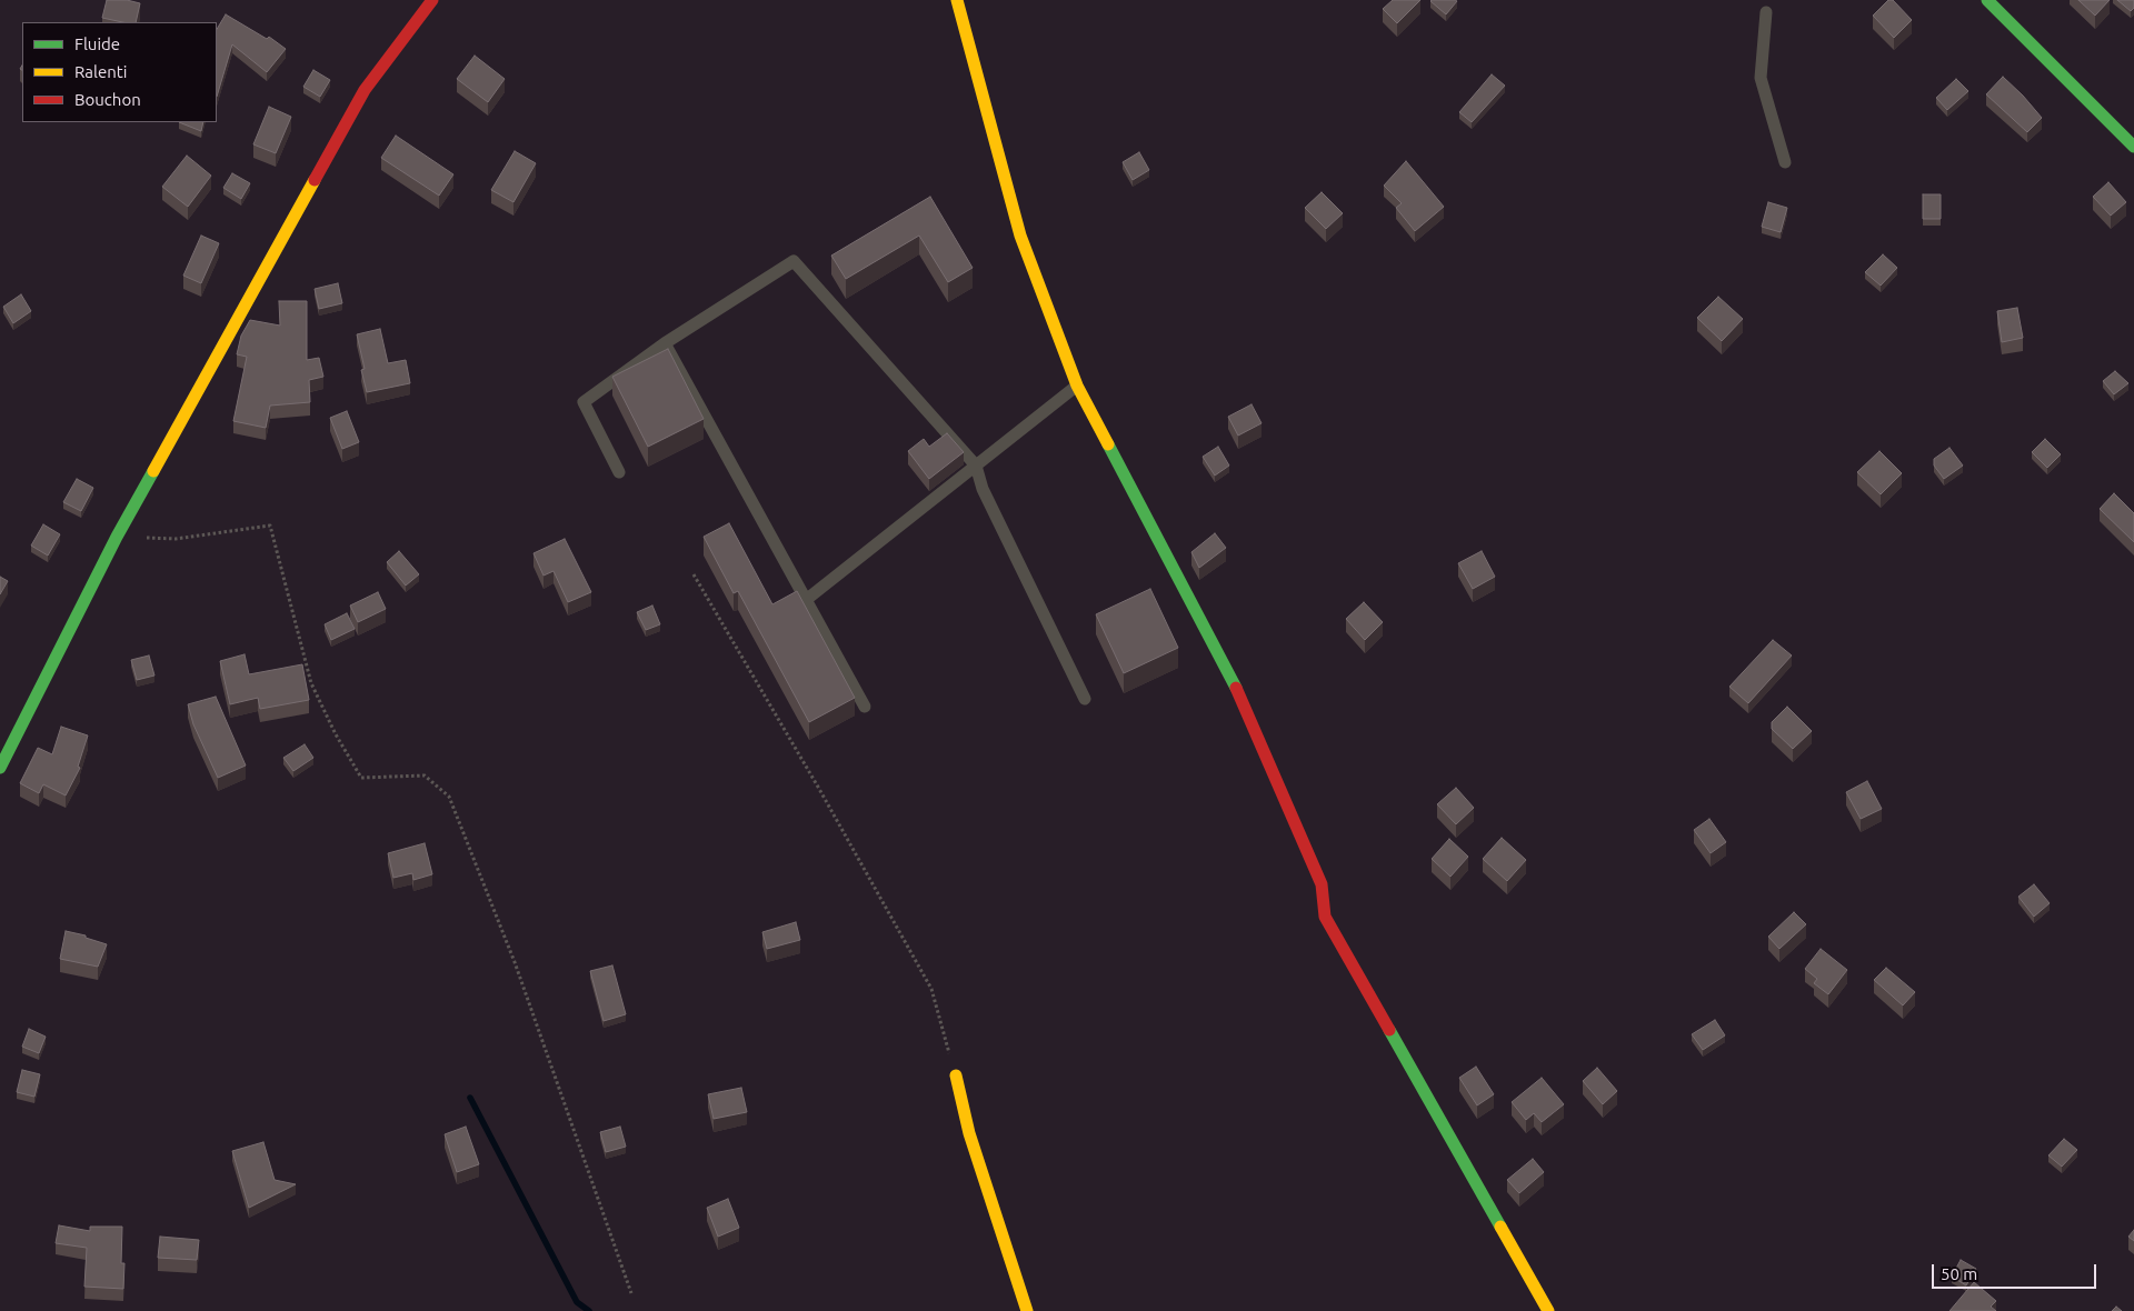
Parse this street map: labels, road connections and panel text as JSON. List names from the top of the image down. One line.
{"legend":["Fluide","Ralenti","Bouchon"],"scale_bar":"50 m"}
